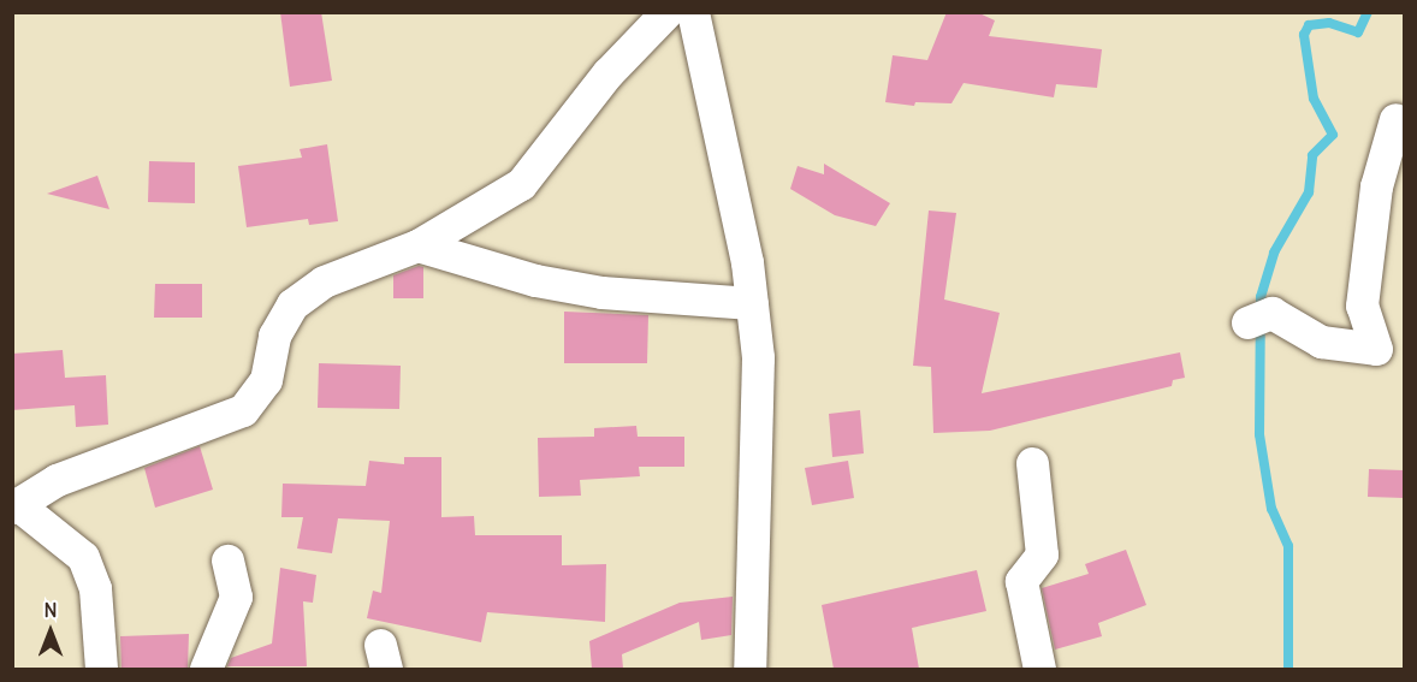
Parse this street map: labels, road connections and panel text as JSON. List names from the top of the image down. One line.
{"north":"top"}
